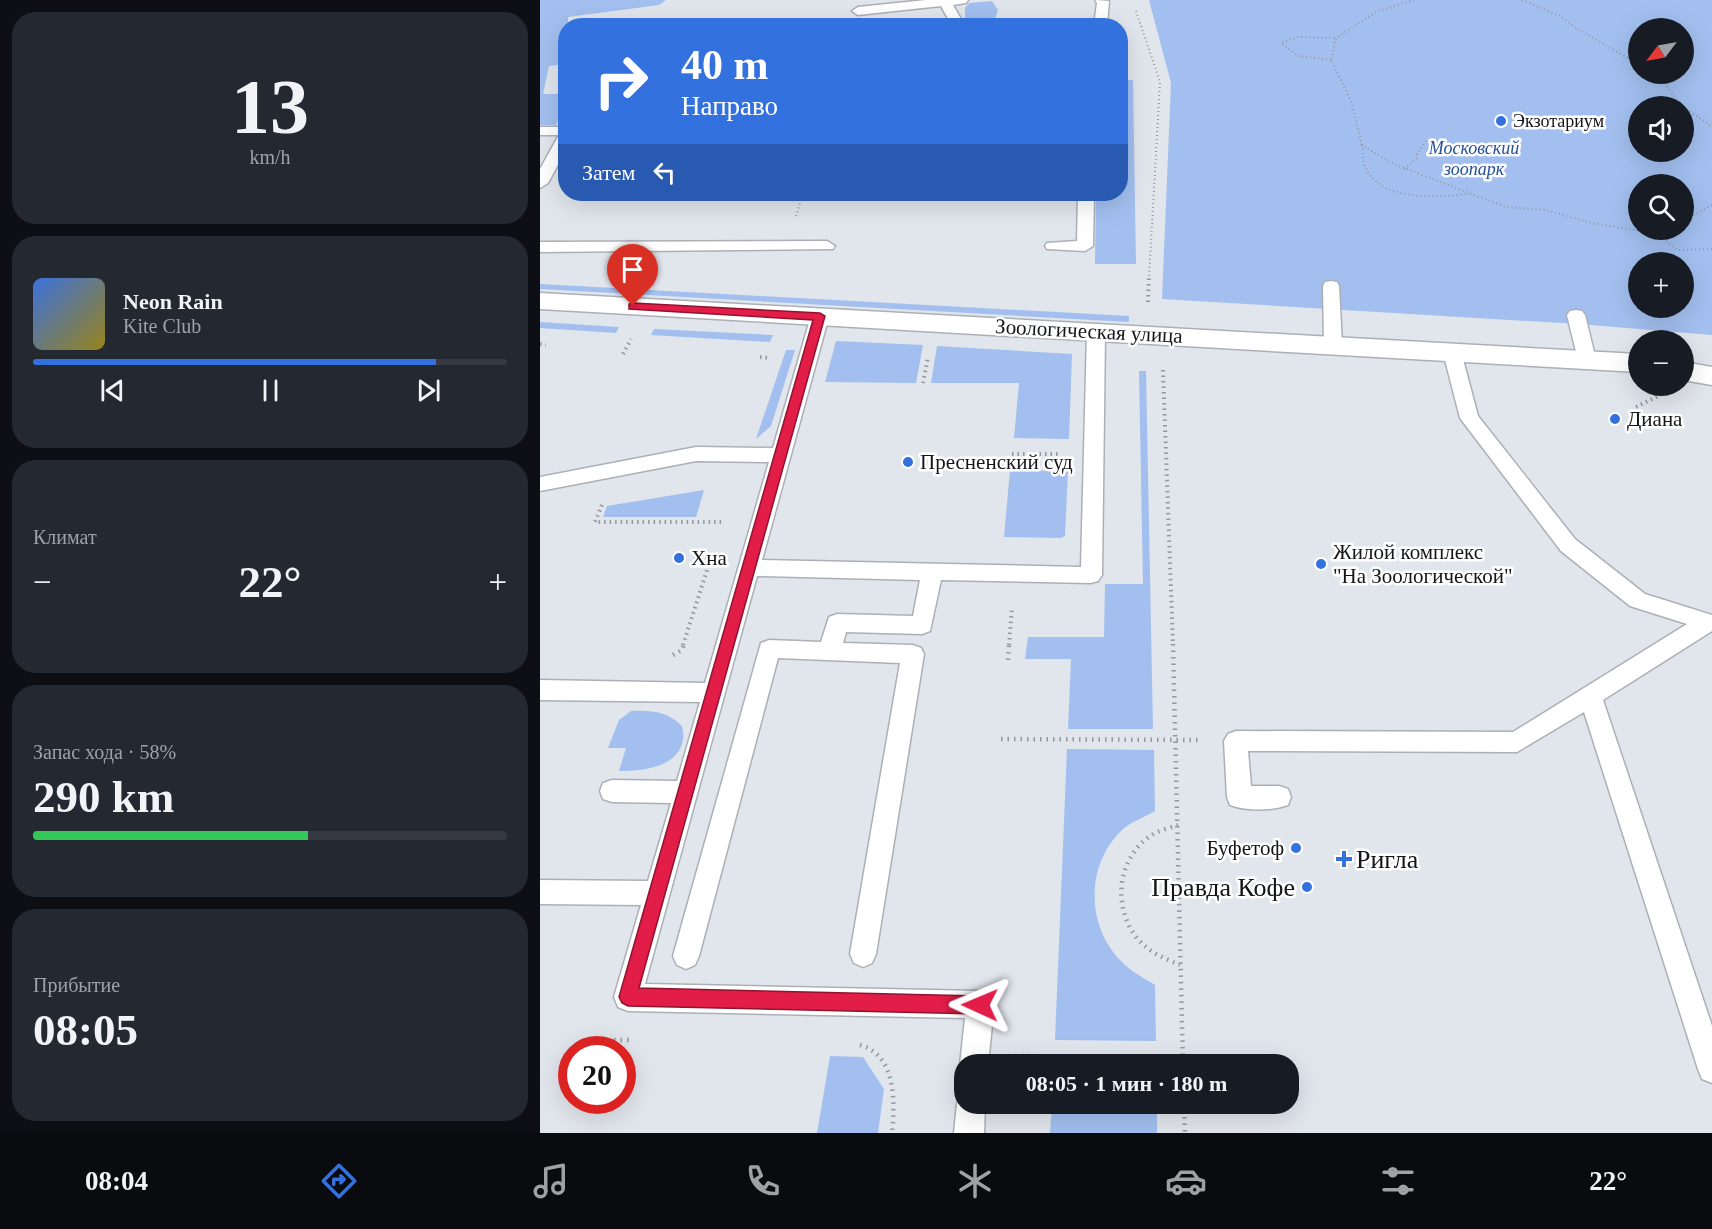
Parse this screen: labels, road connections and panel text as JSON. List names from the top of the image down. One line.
{"streets":{"street":["Зоологическая улица"]},"parks":["Московский зоопарк"],"places":{"other":["Экзотариум","Диана","Пресненский суд","Хна","Жилой комплекс \"На Зоологической\"","Буфетоф","Правда Кофе"],"health":["Ригла"]},"north":"bottom left","page":{"tile":[["13","km/h"],"Климат",["Запас хода · 58%","290 km"],["Прибытие","08:05"]],"map_buttons":["+","−"],"turn":["40 m","Направо"],"then":"Затем","song":["Neon Rain","Kite Club"],"heat":["−","22°","+"],"limit":"20","trip":"08:05 · 1 мин · 180 m","tabs":["08:04","22°"]}}
